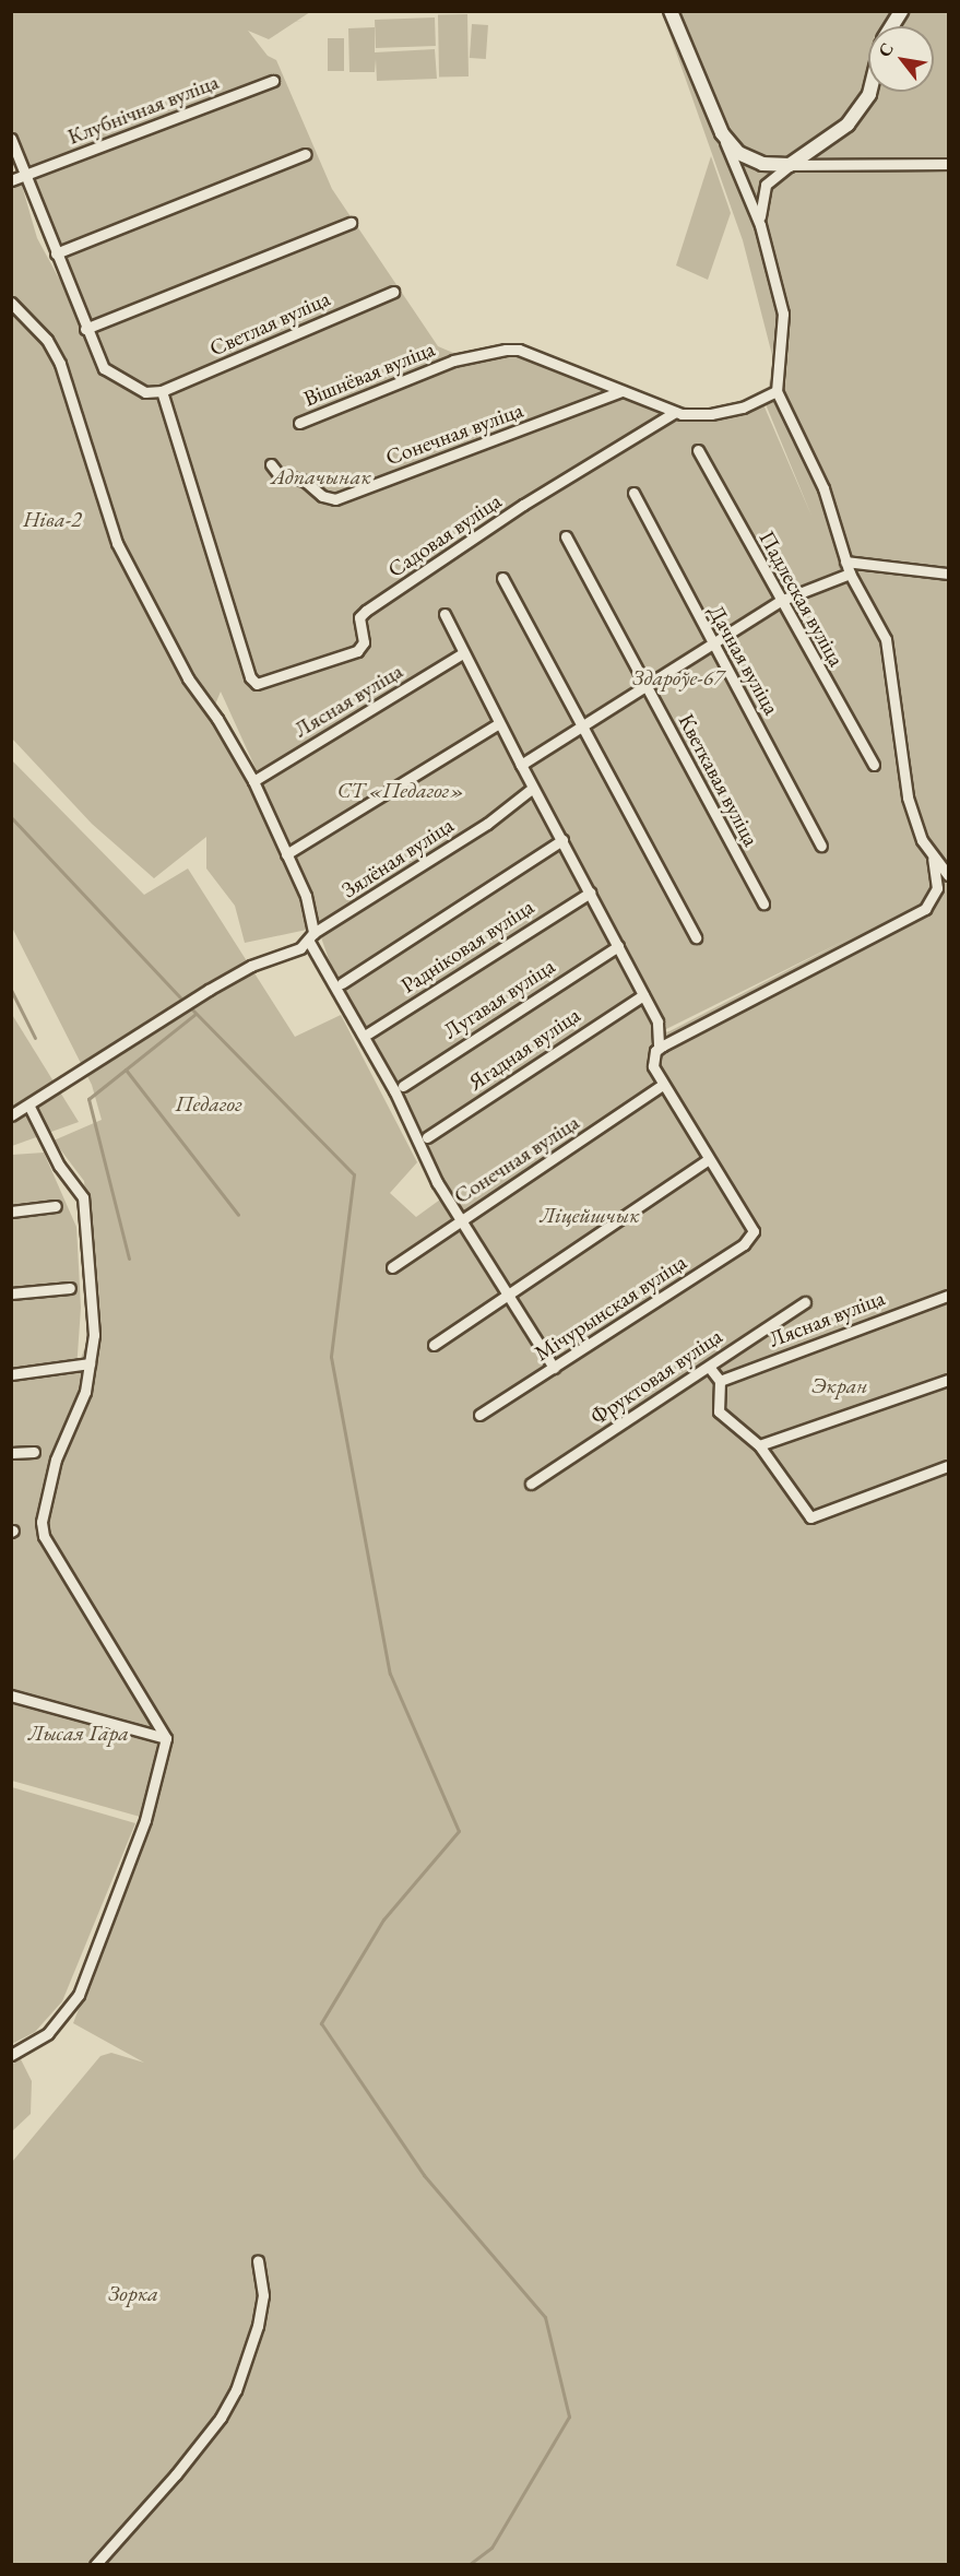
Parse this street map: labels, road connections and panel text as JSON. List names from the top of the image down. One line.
{"streets":{"street":["Клубнічная вуліца","Светлая вуліца","Вішнёвая вуліца","Сонечная вуліца","Садовая вуліца","Падлеская вуліца","Дачная вуліца","Лясная вуліца","Кветкавая вуліца","Зялёная вуліца","Радніковая вуліца","Лугавая вуліца","Ягадная вуліца","Мічурынская вуліца","Фруктовая вуліца"]},"crossings":[["Светлая вуліца","Садовая вуліца"],["Вішнёвая вуліца","Сонечная вуліца"],["Вішнёвая вуліца","Садовая вуліца"]],"parks":["Адпачынак","Ніва-2","Здароўе-67","СТ «Педагог»","Педагог","Ліцейшчык","Экран","Лысая Гара","Зорка"],"north":"top left"}
